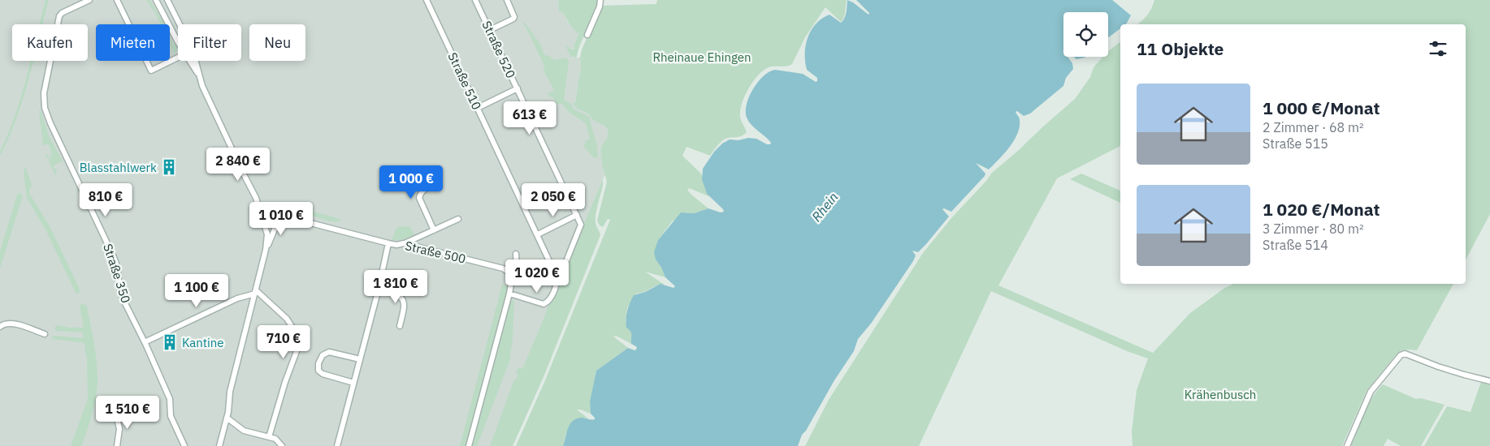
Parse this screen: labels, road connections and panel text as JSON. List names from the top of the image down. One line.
{"streets":{"street":["Straße 520","Straße 510","Straße 500","Straße 350"]},"crossings":[["Straße 520","Straße 510"]],"water":["Rhein"],"parks":["Rheinaue Ehingen","Krähenbusch"],"places":{"building":["Blasstahlwerk","Kantine"]},"page":{"chip":["Kaufen","Mieten","Filter","Neu"],"heading":"11 Objekte","list":[{"name":"1 000 €/Monat","note":"2 Zimmer · 68 m² · Straße 515"},{"name":"1 020 €/Monat","note":"3 Zimmer · 80 m² · Straße 514"}],"price":["613 €","2 840 €","1 000 €","810 €","2 050 €","1 010 €","1 020 €","1 810 €","1 100 €","710 €","1 510 €"]}}
